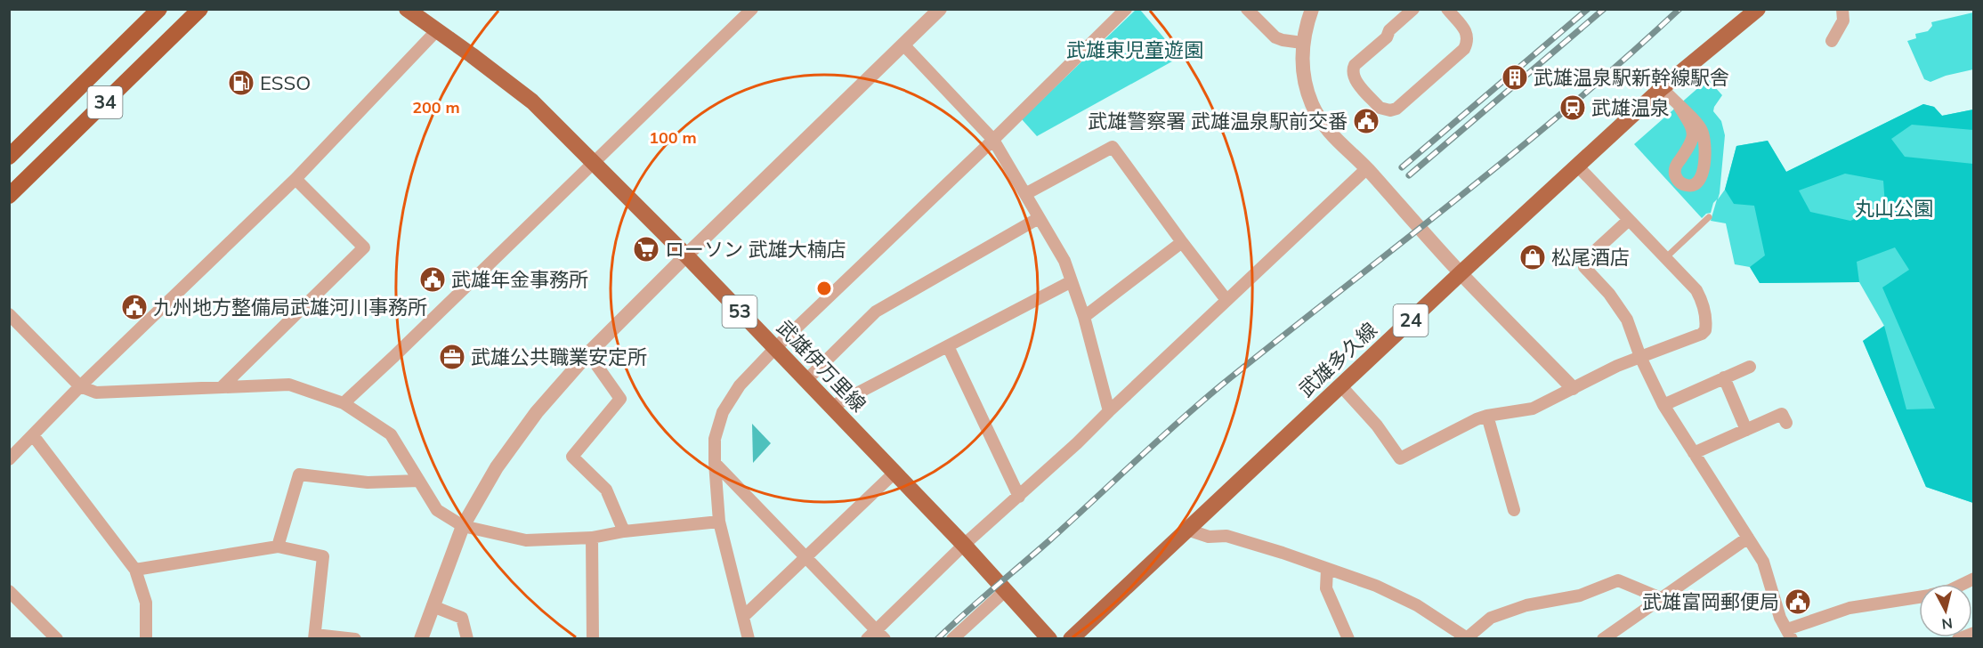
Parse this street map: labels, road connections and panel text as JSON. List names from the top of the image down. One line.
{"streets":{"highway":["34"],"main road":["53","24","武雄多久線","武雄伊万里線"]},"parks":["武雄東児童遊園","丸山公園"],"places":{"building":["武雄温泉駅新幹線駅舎"],"fuel station":["ESSO"],"station":["武雄温泉"],"public building":["武雄警察署 武雄温泉駅前交番","武雄年金事務所","九州地方整備局武雄河川事務所","武雄富岡郵便局"],"supermarket":["ローソン 武雄大楠店"],"shop":["松尾酒店"],"office":["武雄公共職業安定所"]},"north":"bottom","rings":["200 m","100 m"]}
